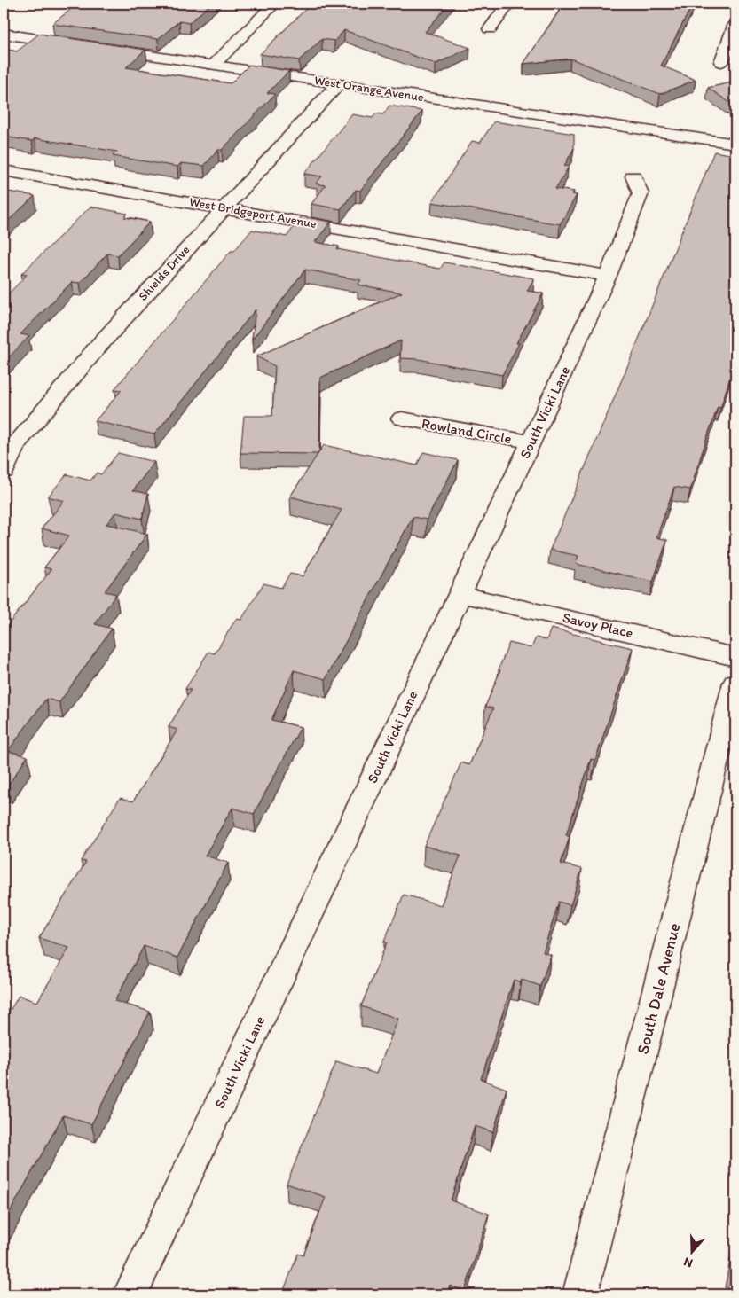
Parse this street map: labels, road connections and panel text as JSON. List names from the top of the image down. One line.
{"streets":{"street":["West Orange Avenue","West Bridgeport Avenue","Shields Drive","South Vicki Lane","Rowland Circle","Savoy Place","South Dale Avenue"]},"crossings":[["West Orange Avenue","Shields Drive"],["West Bridgeport Avenue","Shields Drive"],["West Bridgeport Avenue","South Vicki Lane"],["South Vicki Lane","Rowland Circle"],["South Vicki Lane","Savoy Place"]],"north":"bottom"}
